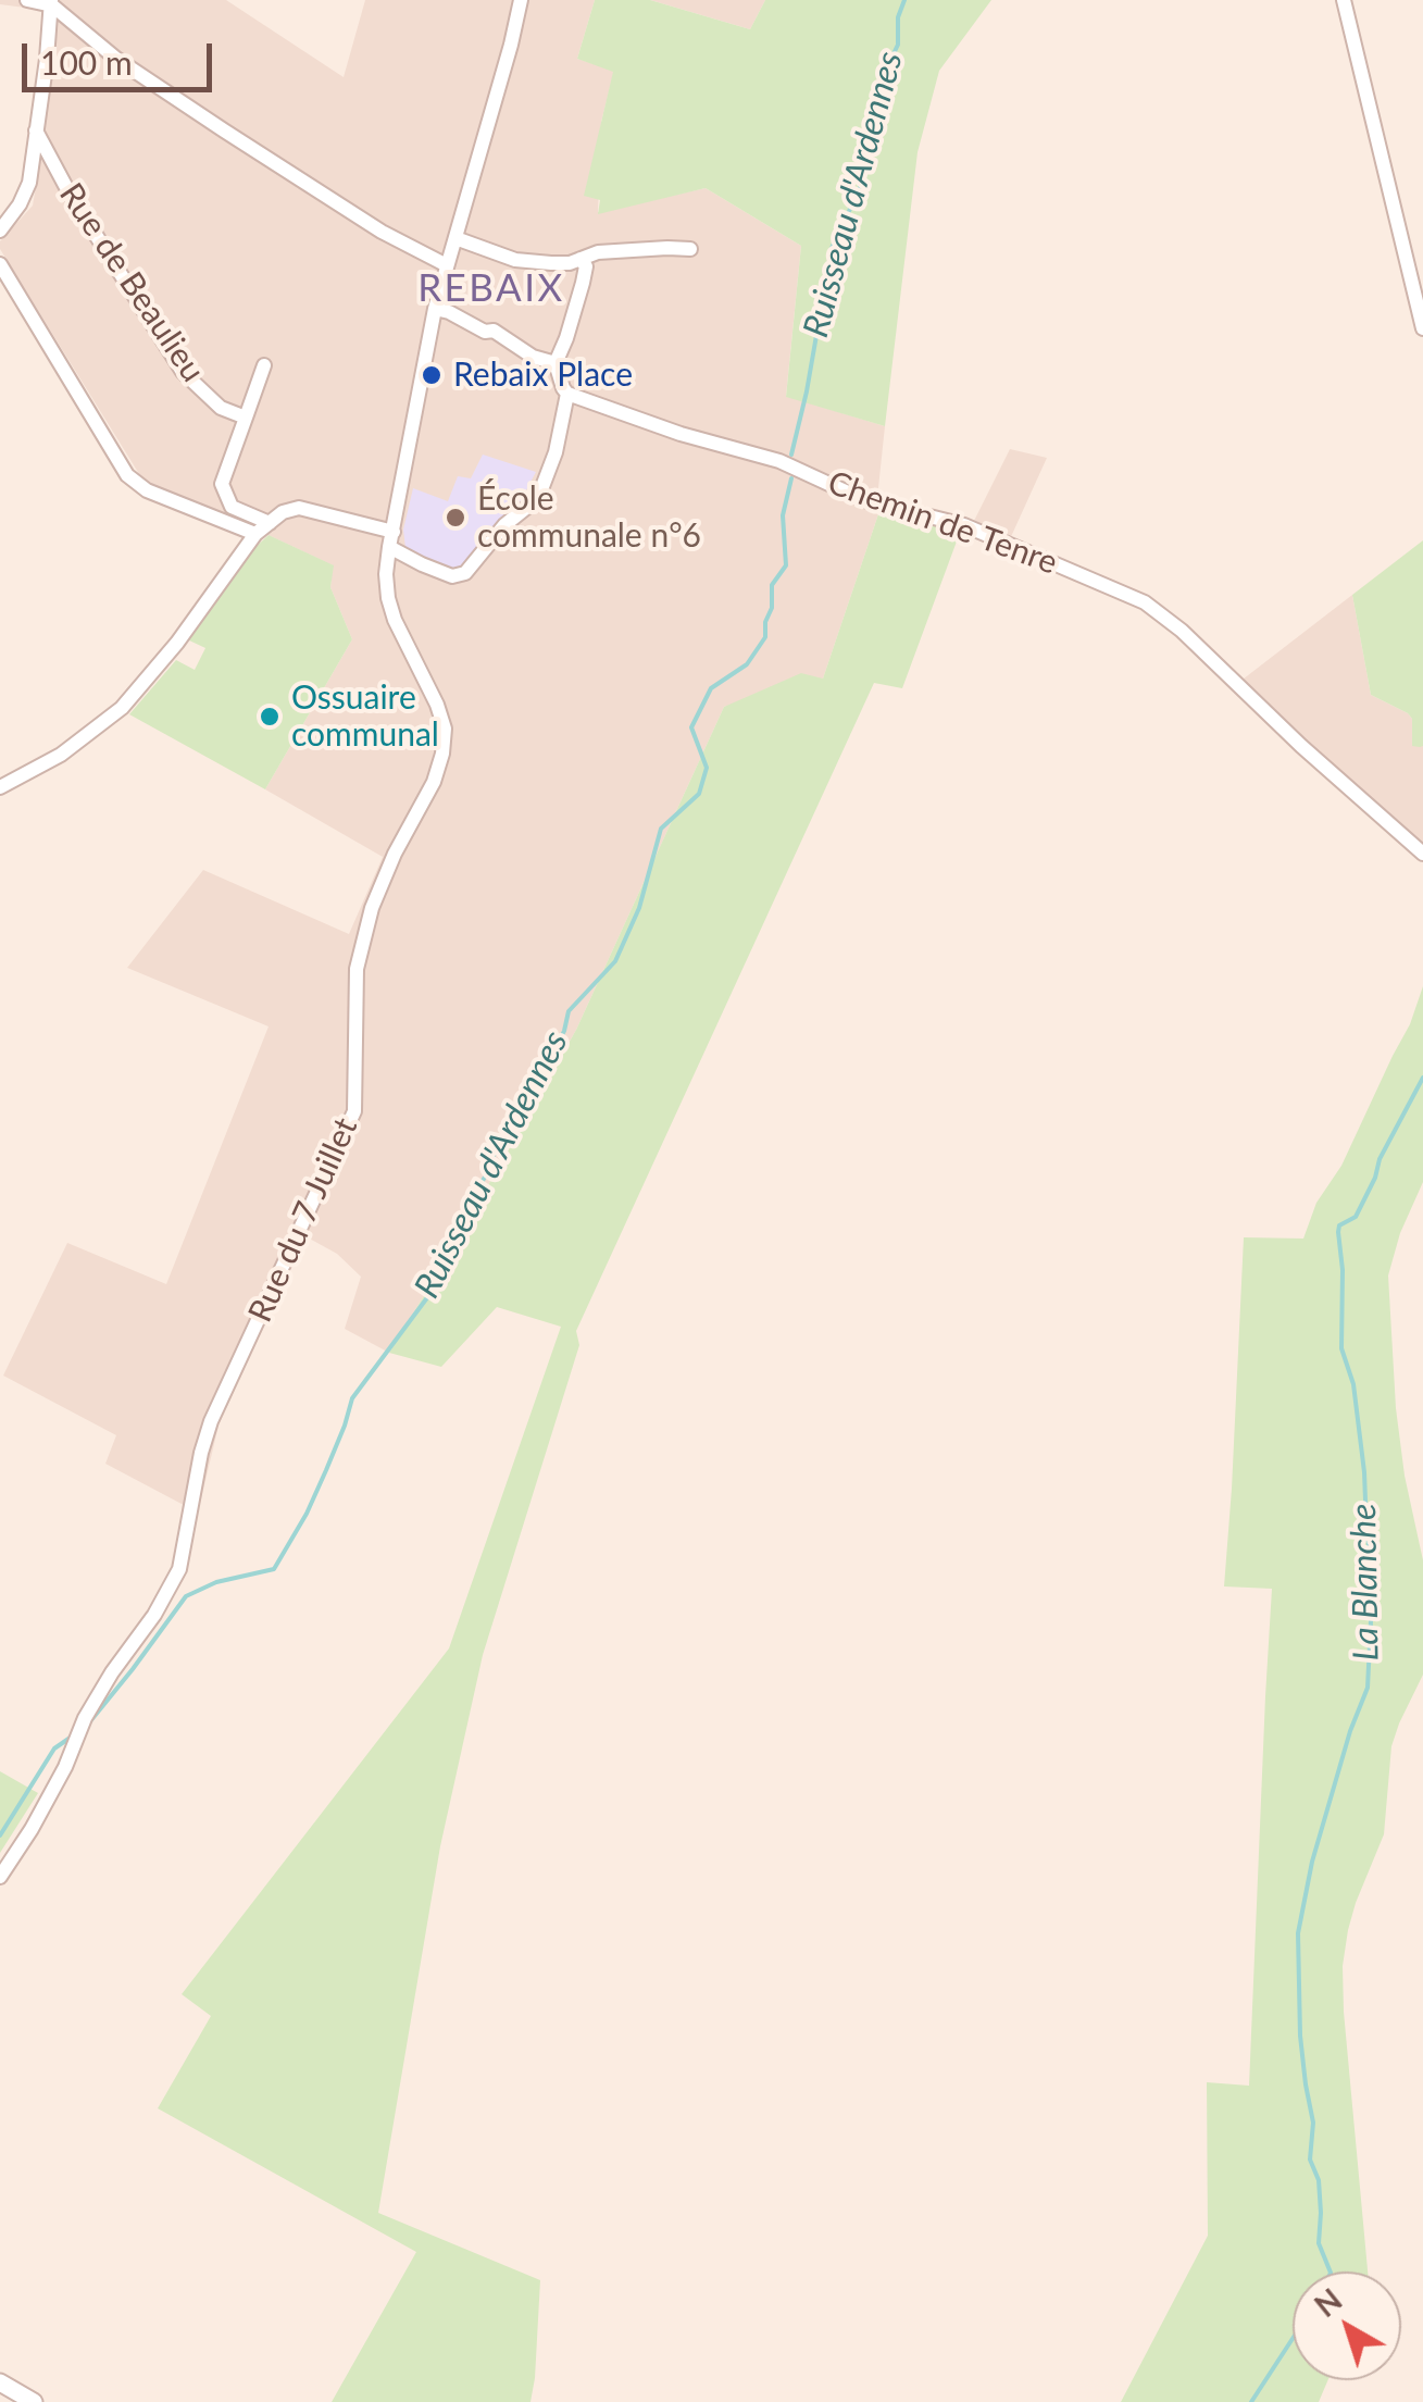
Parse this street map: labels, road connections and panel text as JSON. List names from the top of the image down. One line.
{"streets":{"street":["Rue de Beaulieu","Chemin de Tenre","Rue du 7 Juillet"]},"districts":["REBAIX"],"water":["Ruisseau d'Ardennes","La Blanche"],"places":["Rebaix Place","École communale n°6","Ossuaire communal"],"scale_bar":"100 m","north":"top left"}
